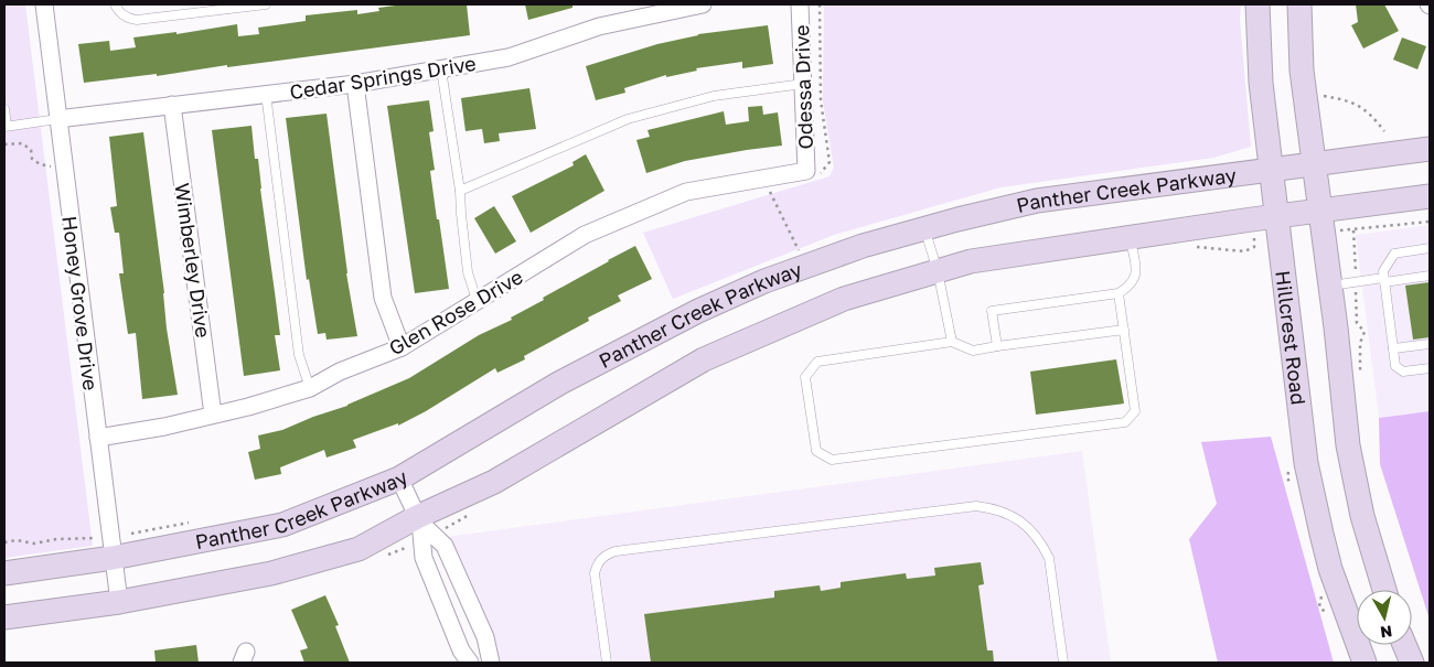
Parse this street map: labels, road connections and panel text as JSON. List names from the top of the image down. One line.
{"streets":{"main road":["Panther Creek Parkway","Hillcrest Road"],"street":["Cedar Springs Drive","Odessa Drive","Wimberley Drive","Honey Grove Drive","Glen Rose Drive"]},"crossings":[["Cedar Springs Drive","Wimberley Drive"],["Cedar Springs Drive","Honey Grove Drive"],["Odessa Drive","Glen Rose Drive"],["Panther Creek Parkway","Honey Grove Drive"],["Panther Creek Parkway","Hillcrest Road"],["Wimberley Drive","Glen Rose Drive"],["Honey Grove Drive","Glen Rose Drive"]],"north":"bottom"}
